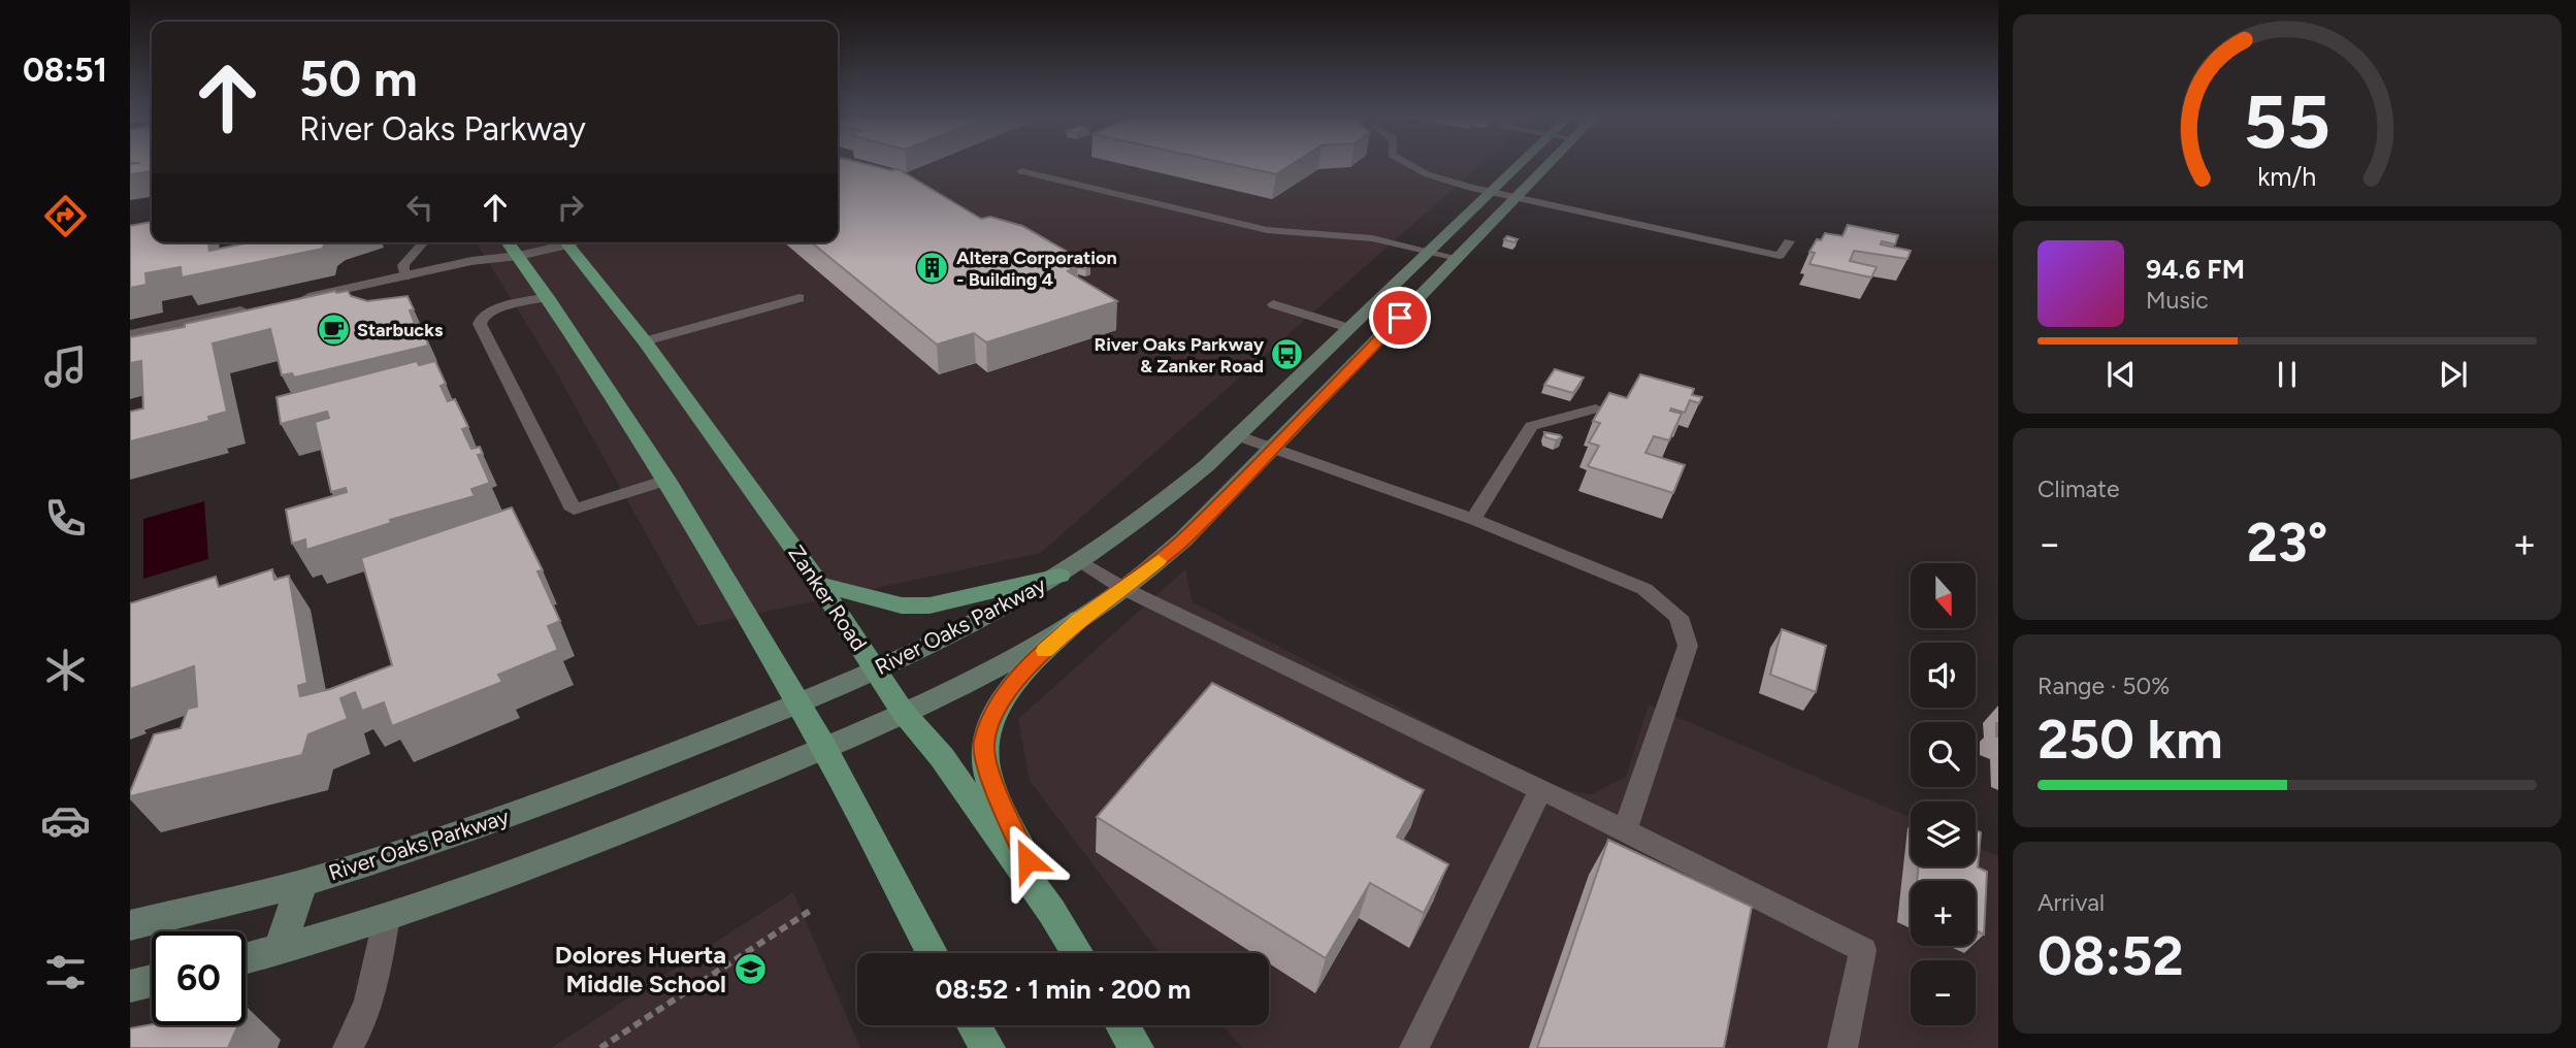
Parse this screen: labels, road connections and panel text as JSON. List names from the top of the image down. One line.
{"streets":{"main road":["Zanker Road"],"street":["River Oaks Parkway"]},"crossings":[["Zanker Road","River Oaks Parkway"]],"places":{"building":["Altera Corporation - Building 4"],"cafe":["Starbucks"],"bus stop":["River Oaks Parkway & Zanker Road"],"school or university":["Dolores Huerta Middle School"]},"north":"bottom","page":{"tabs":"08:51","turn":["50 m","River Oaks Parkway"],"song":["94.6 FM","Music"],"tile":["Climate",["Range · 50%","250 km"],["Arrival","08:52"]],"heat":["−","23°","+"],"map_buttons":["+","−"],"limit":"60","trip":"08:52 · 1 min · 200 m","gauge":["55","km/h"]}}
